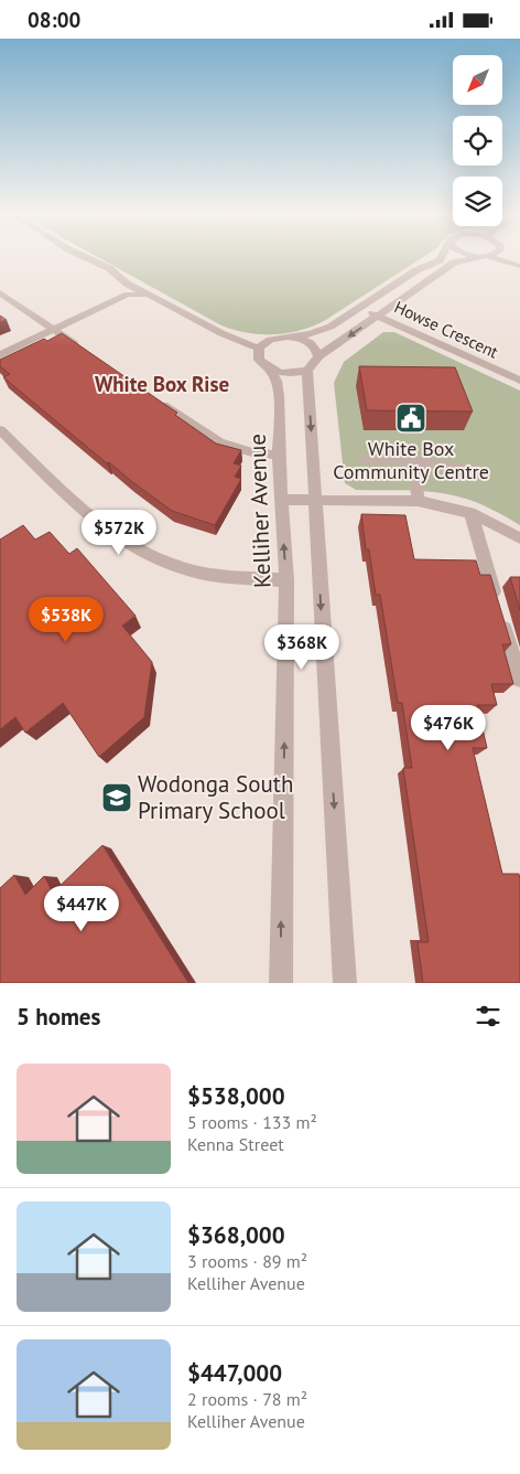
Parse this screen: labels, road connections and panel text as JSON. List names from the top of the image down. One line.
{"streets":{"street":["Howse Crescent","Kelliher Avenue"]},"districts":["White Box Rise"],"places":{"public building":["White Box Community Centre"],"school or university":["Wodonga South Primary School"]},"north":"bottom left","page":{"status":"08:00","price":["$572K","$538K","$368K","$476K","$447K"],"heading":"5 homes","list":[{"name":"$538,000","note":"5 rooms · 133 m² · Kenna Street"},{"name":"$368,000","note":"3 rooms · 89 m² · Kelliher Avenue"},{"name":"$447,000","note":"2 rooms · 78 m² · Kelliher Avenue"}]}}
